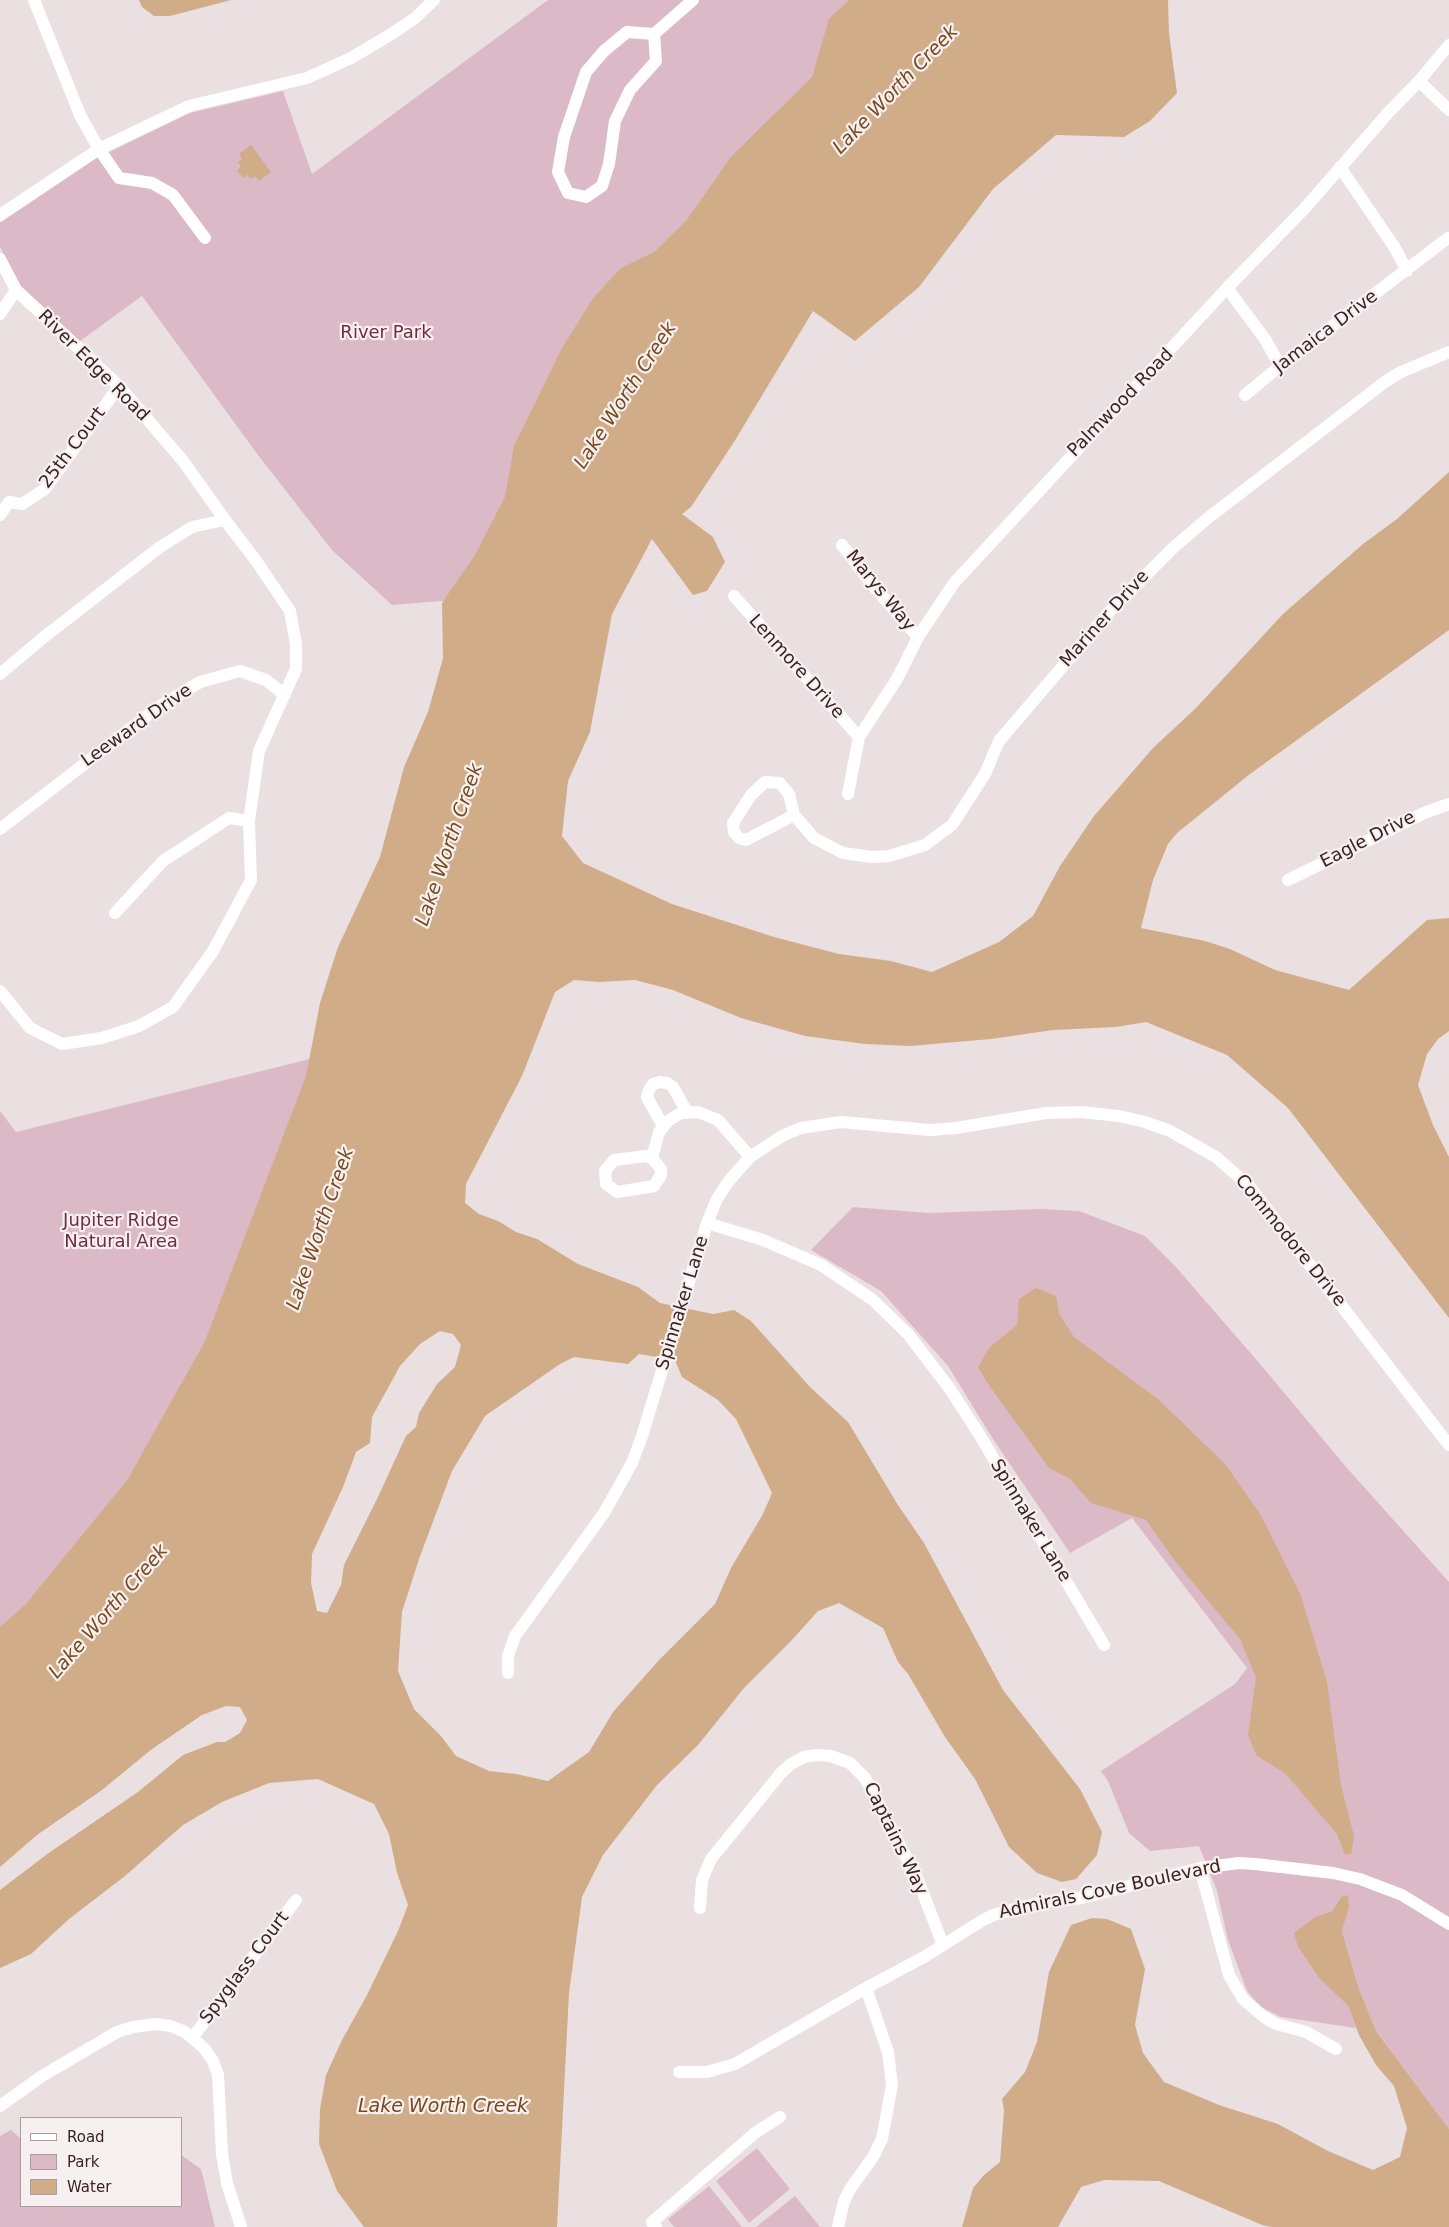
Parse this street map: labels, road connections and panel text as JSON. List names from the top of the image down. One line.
{"streets":{"street":["Jamaica Drive","River Edge Road","Palmwood Road","25th Court","Marys Way","Mariner Drive","Lenmore Drive","Leeward Drive","Eagle Drive","Commodore Drive","Spinnaker Lane","Captains Way","Admirals Cove Boulevard","Spyglass Court"]},"crossings":[["River Edge Road","25th Court"],["River Edge Road","Leeward Drive"],["Palmwood Road","Marys Way"],["Palmwood Road","Lenmore Drive"],["Commodore Drive","Spinnaker Lane"],["Captains Way","Admirals Cove Boulevard"]],"water":["Lake Worth Creek"],"parks":["River Park","Jupiter Ridge Natural Area"],"legend":["Road","Park","Water"]}
